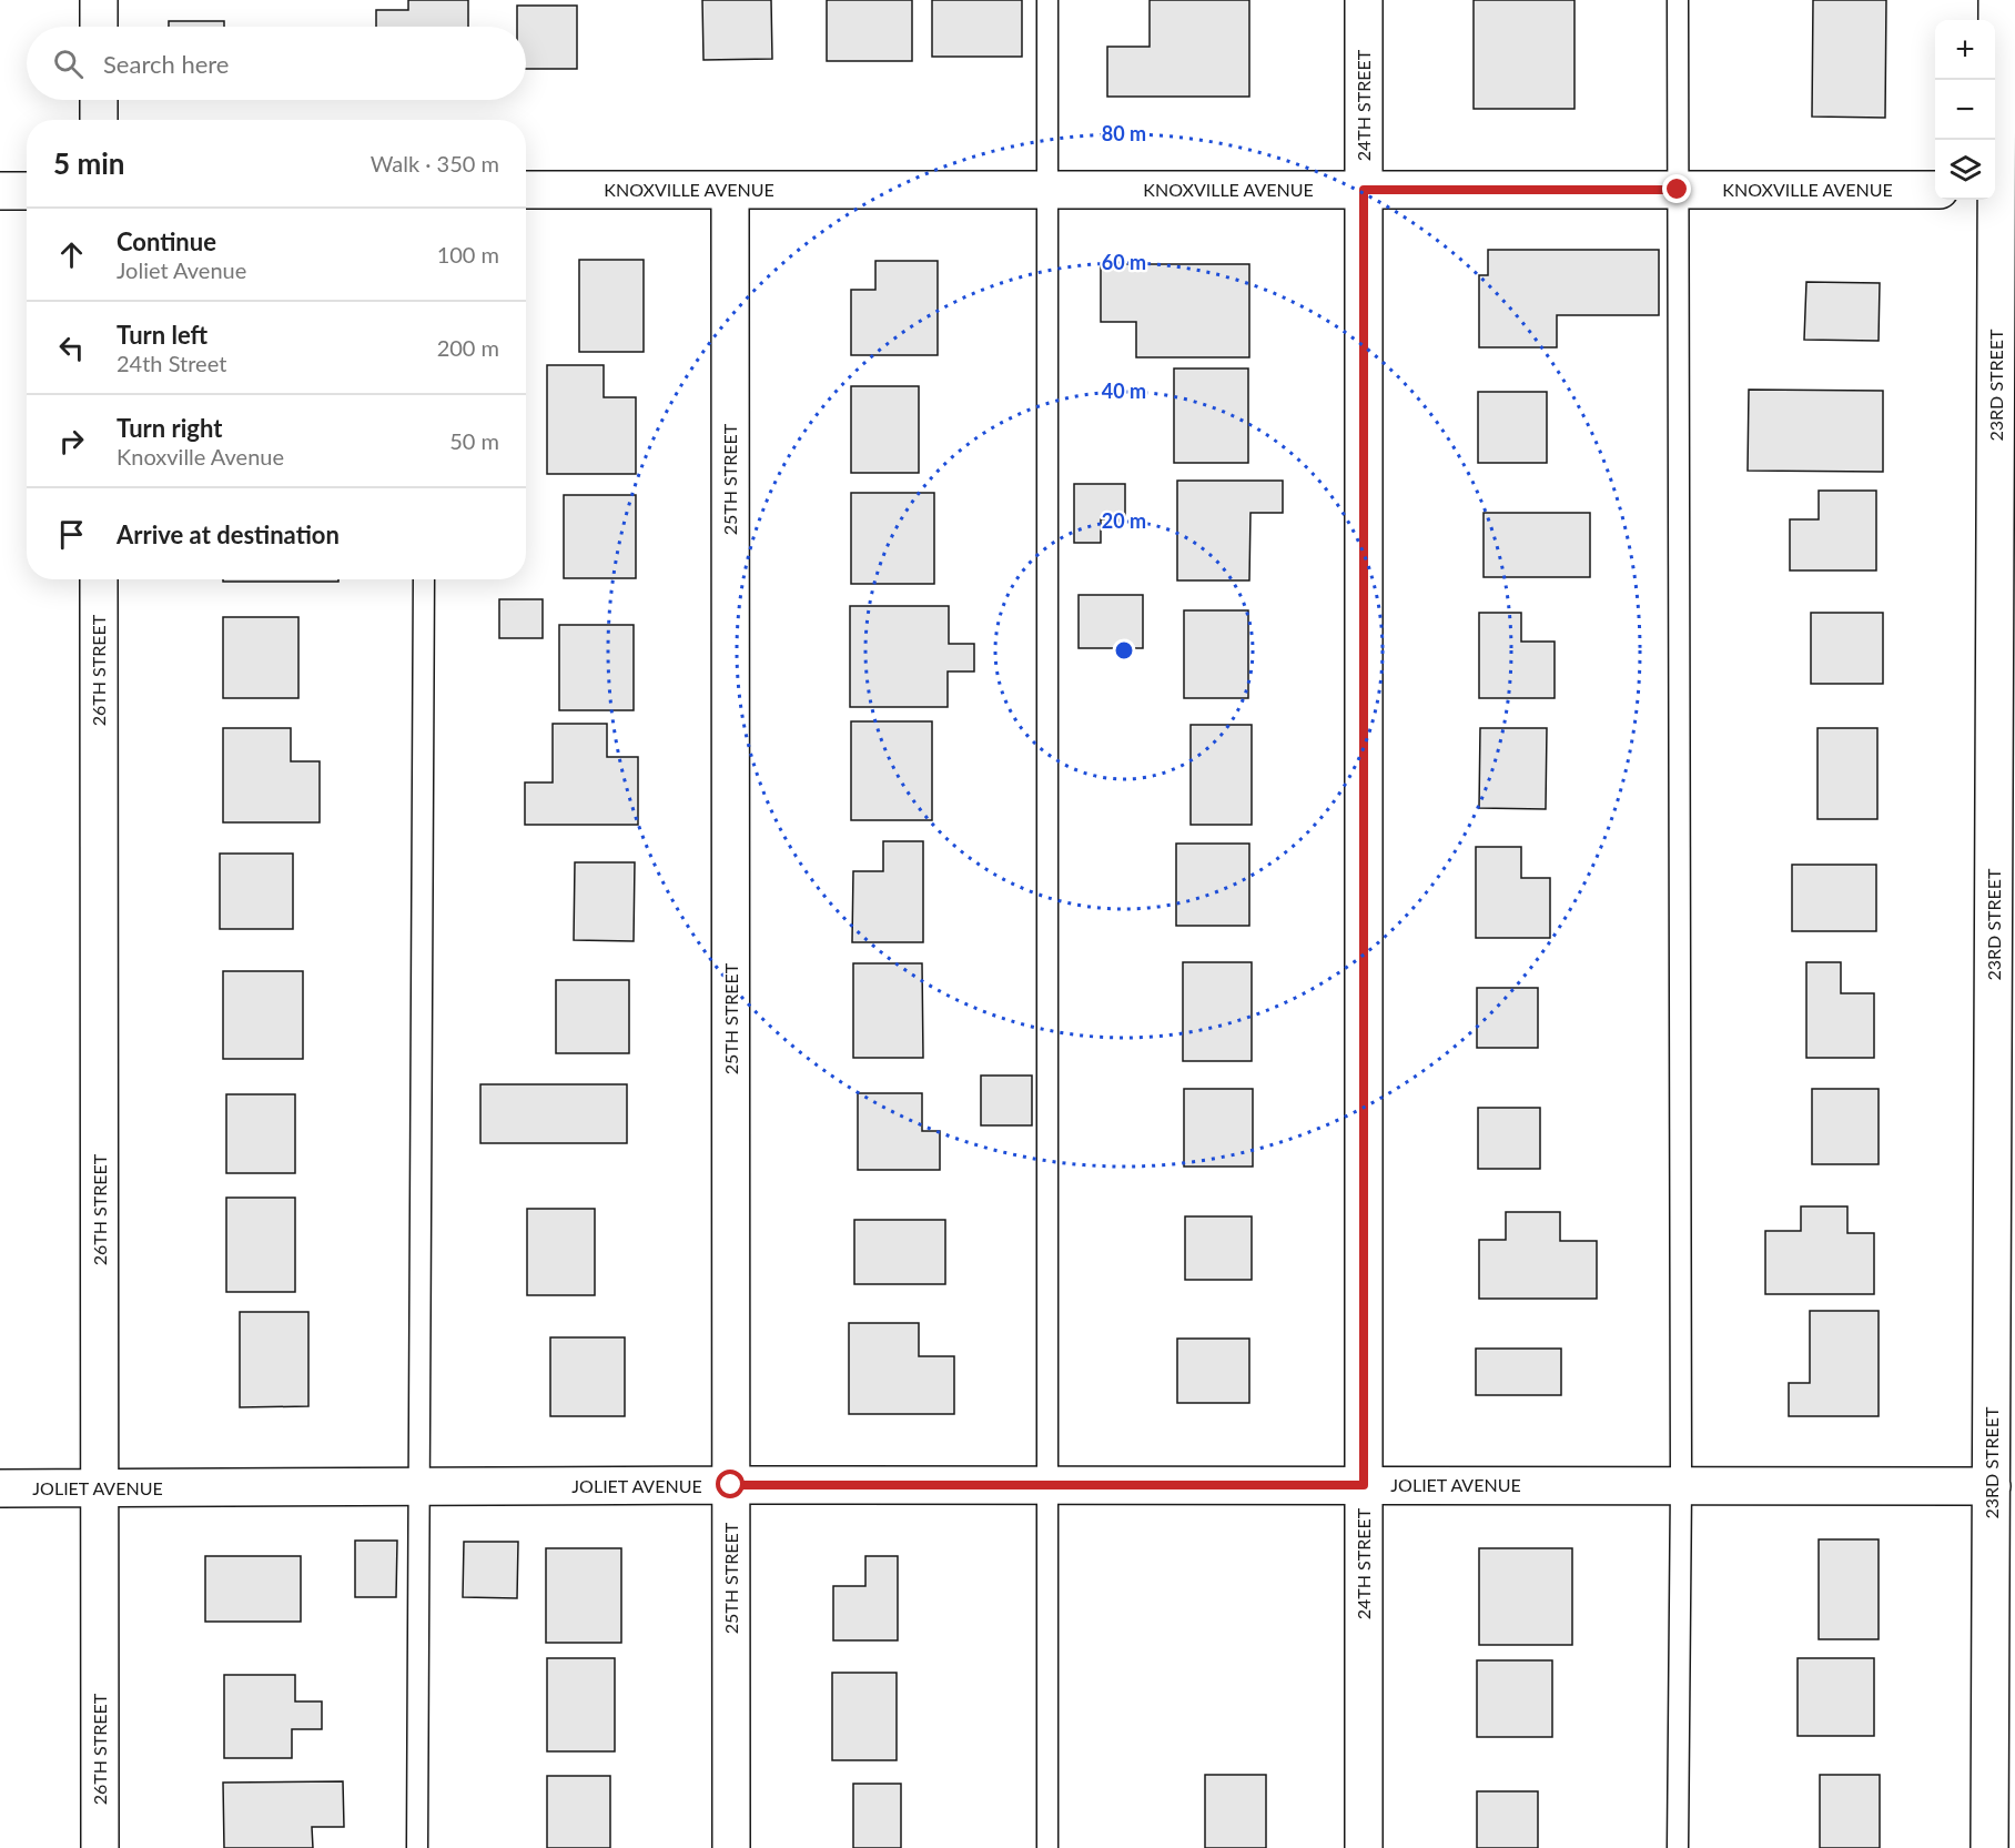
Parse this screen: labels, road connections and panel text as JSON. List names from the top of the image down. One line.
{"streets":{"street":["24TH STREET","KNOXVILLE AVENUE","23RD STREET","25TH STREET","26TH STREET","JOLIET AVENUE"]},"crossings":[["24TH STREET","KNOXVILLE AVENUE"],["24TH STREET","JOLIET AVENUE"],["KNOXVILLE AVENUE","25TH STREET"],["23RD STREET","JOLIET AVENUE"],["25TH STREET","JOLIET AVENUE"],["26TH STREET","JOLIET AVENUE"]],"page":{"map_buttons":["+","−"],"search":"Search here","heading":["5 min","Walk · 350 m"],"list":[["Continue","Joliet Avenue","100 m"],["Turn left","24th Street","200 m"],["Turn right","Knoxville Avenue","50 m"],"Arrive at destination"]},"rings":["80 m","60 m","40 m","20 m"]}
